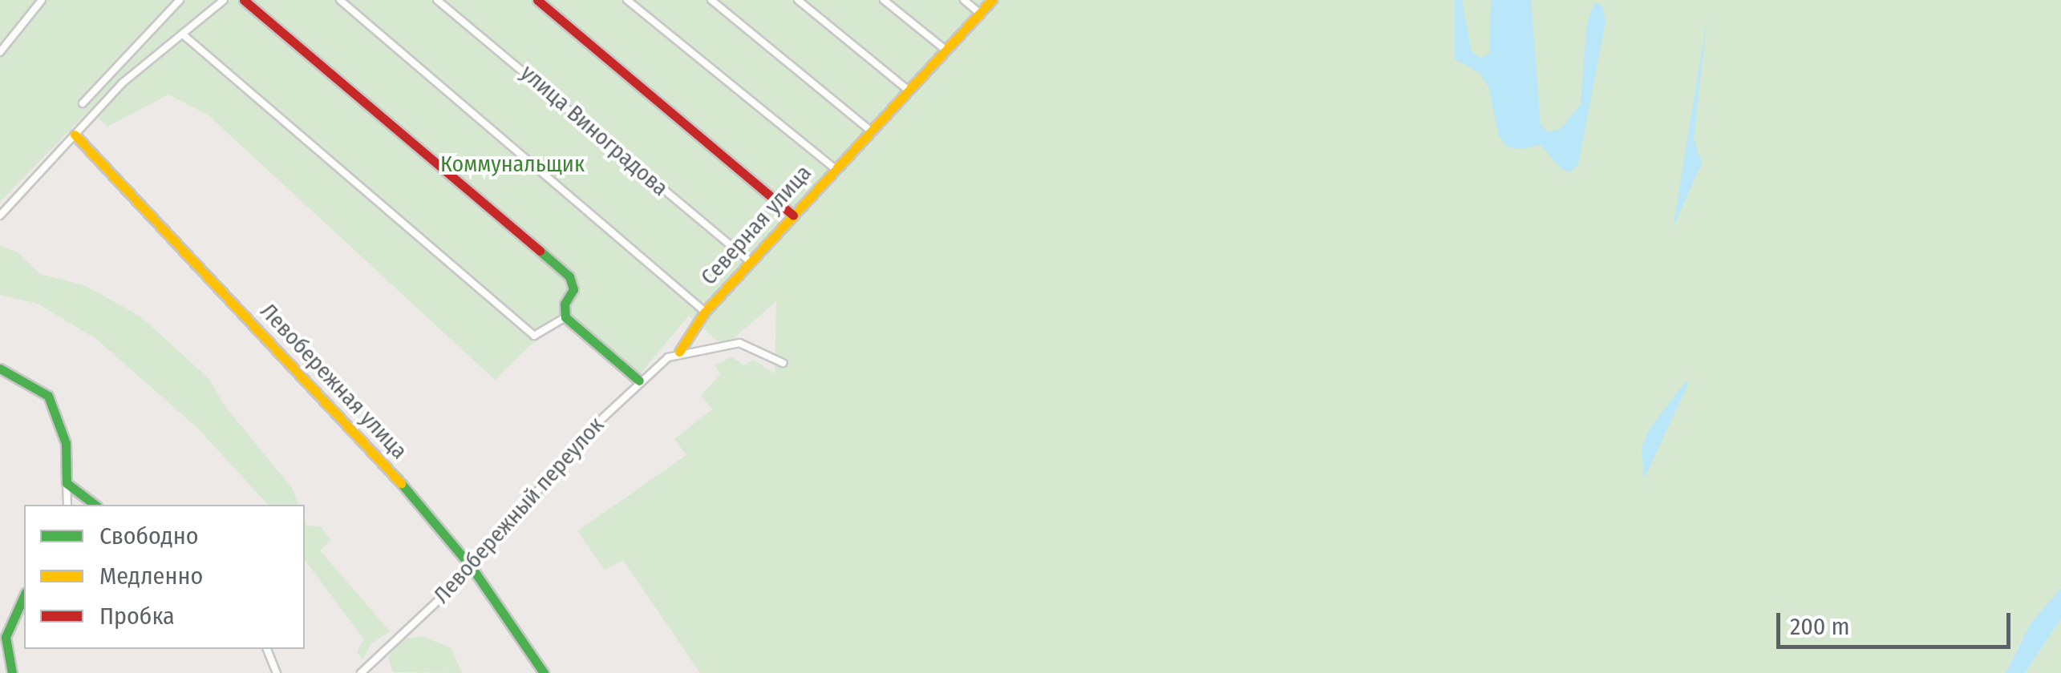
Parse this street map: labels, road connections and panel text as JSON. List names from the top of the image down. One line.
{"streets":{"street":["улица Виноградова","Северная улица","Левобережная улица","Левобережный переулок"]},"crossings":[["улица Виноградова","Северная улица"],["Северная улица","Левобережный переулок"],["Левобережная улица","Левобережный переулок"]],"parks":["Коммунальщик"],"legend":["Свободно","Медленно","Пробка"],"scale_bar":"200 m"}
